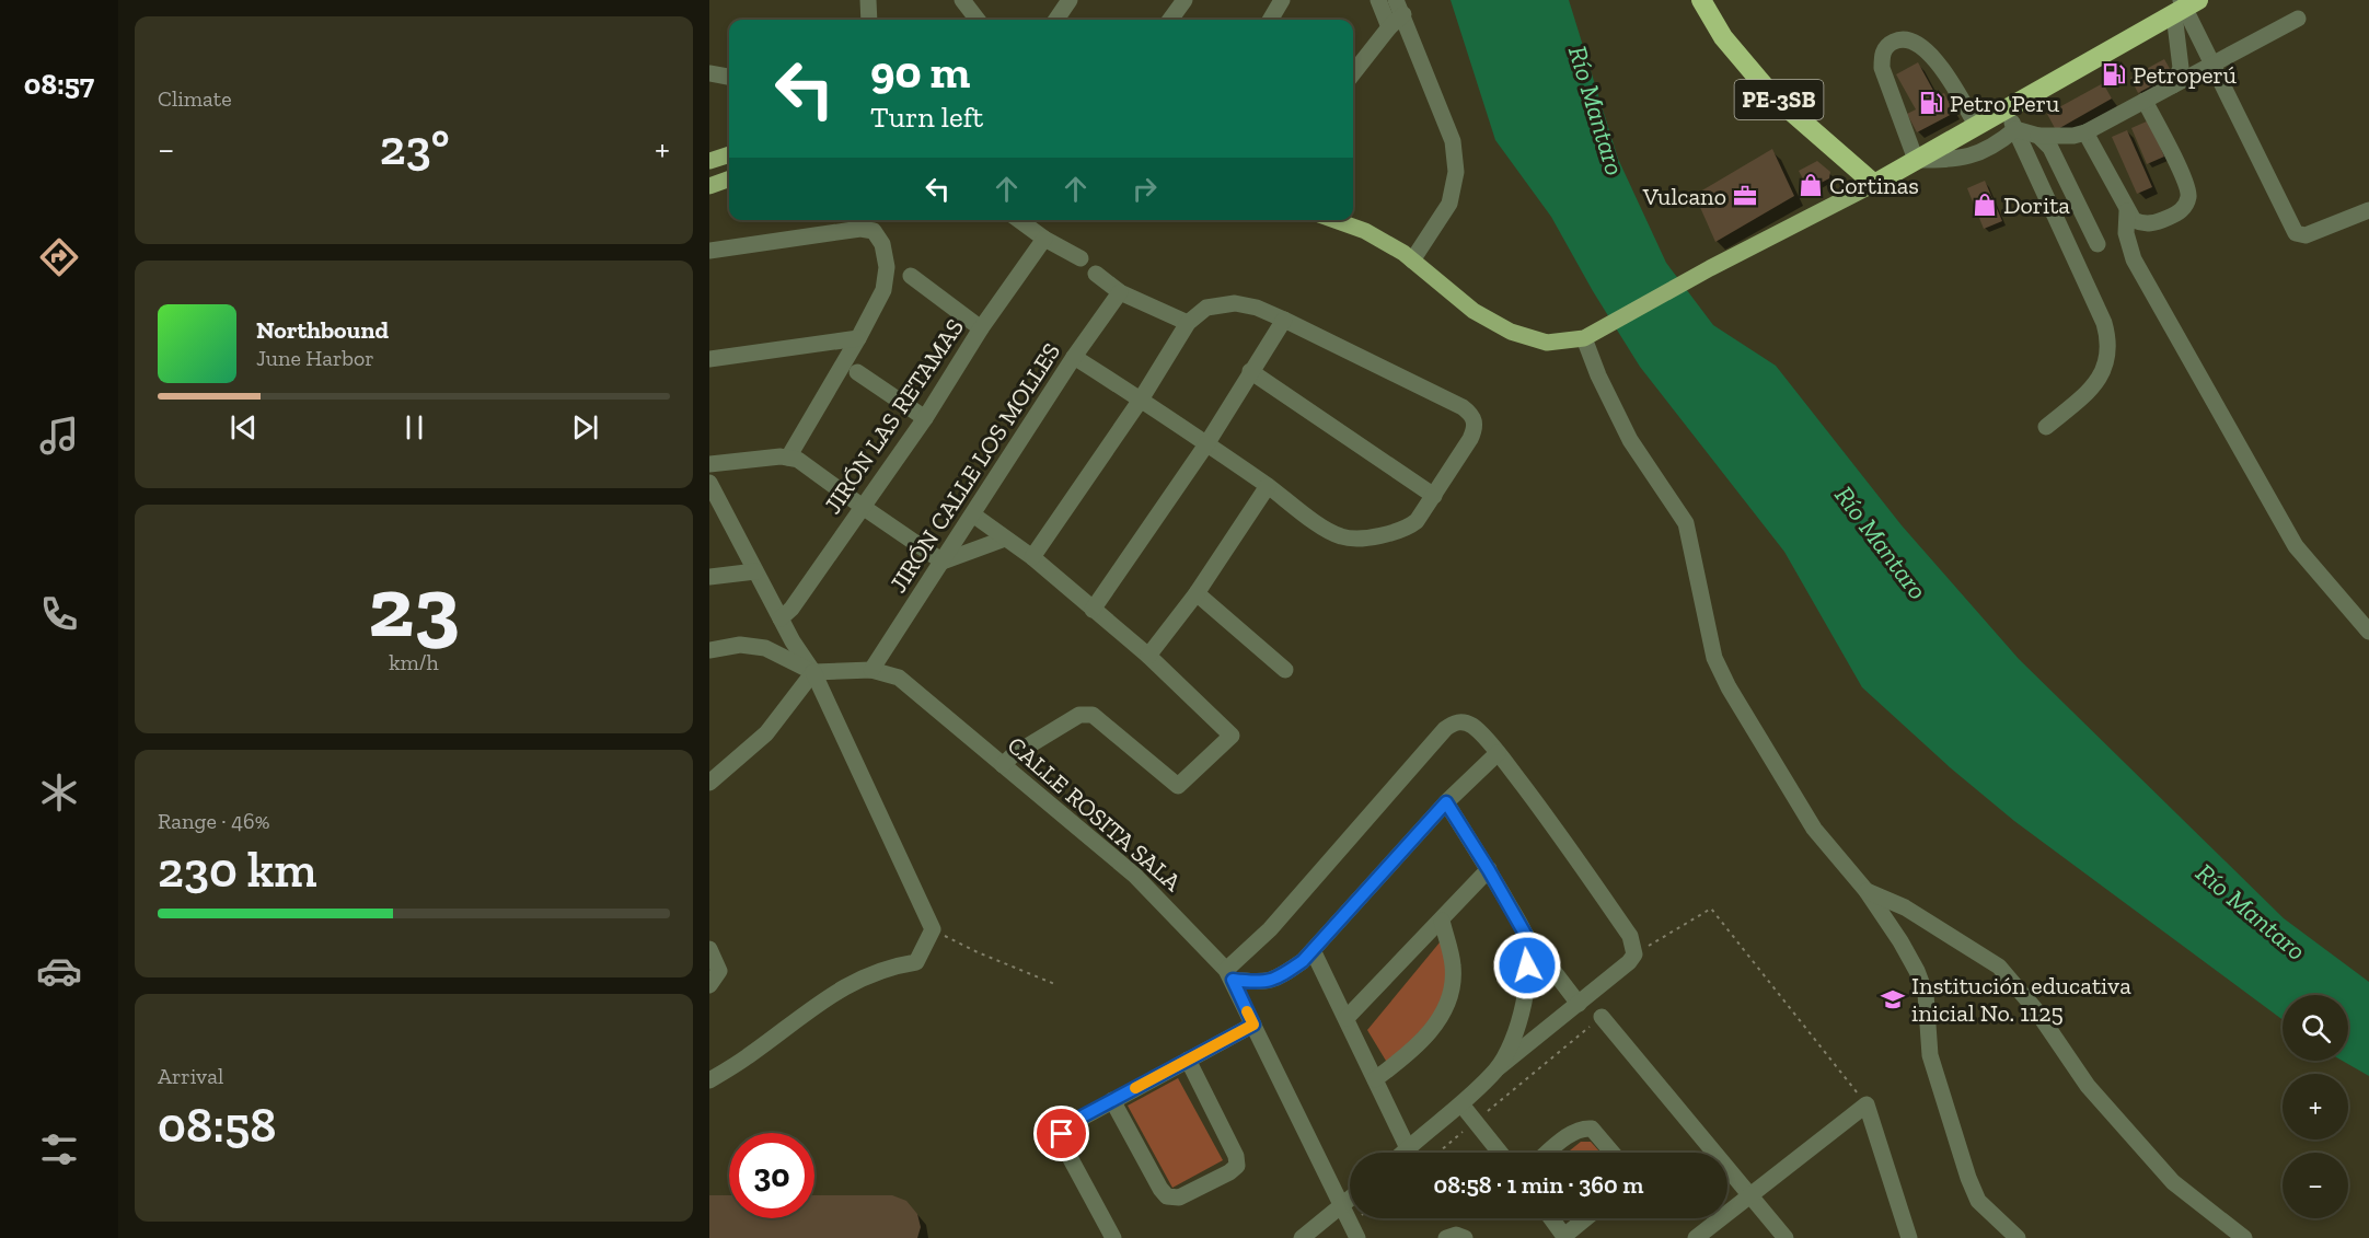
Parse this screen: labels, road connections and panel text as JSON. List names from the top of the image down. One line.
{"streets":{"highway":["PE-3SB"],"street":["JIRÓN LAS RETAMAS","JIRÓN CALLE LOS MOLLES","CALLE ROSITA SALA"]},"crossings":[["JIRÓN CALLE LOS MOLLES","CALLE ROSITA SALA"]],"water":["Río Mantaro"],"places":{"fuel station":["Petroperú","Petro Peru"],"shop":["Cortinas","Dorita"],"office":["Vulcano"],"school or university":["Institución educativa inicial No. 1125"]},"page":{"tabs":"08:57","tile":["Climate",["23","km/h"],["Range · 46%","230 km"],["Arrival","08:58"]],"turn":["90 m","Turn left"],"heat":["−","23°","+"],"song":["Northbound","June Harbor"],"map_buttons":["+","−"],"limit":"30","trip":"08:58 · 1 min · 360 m"}}
